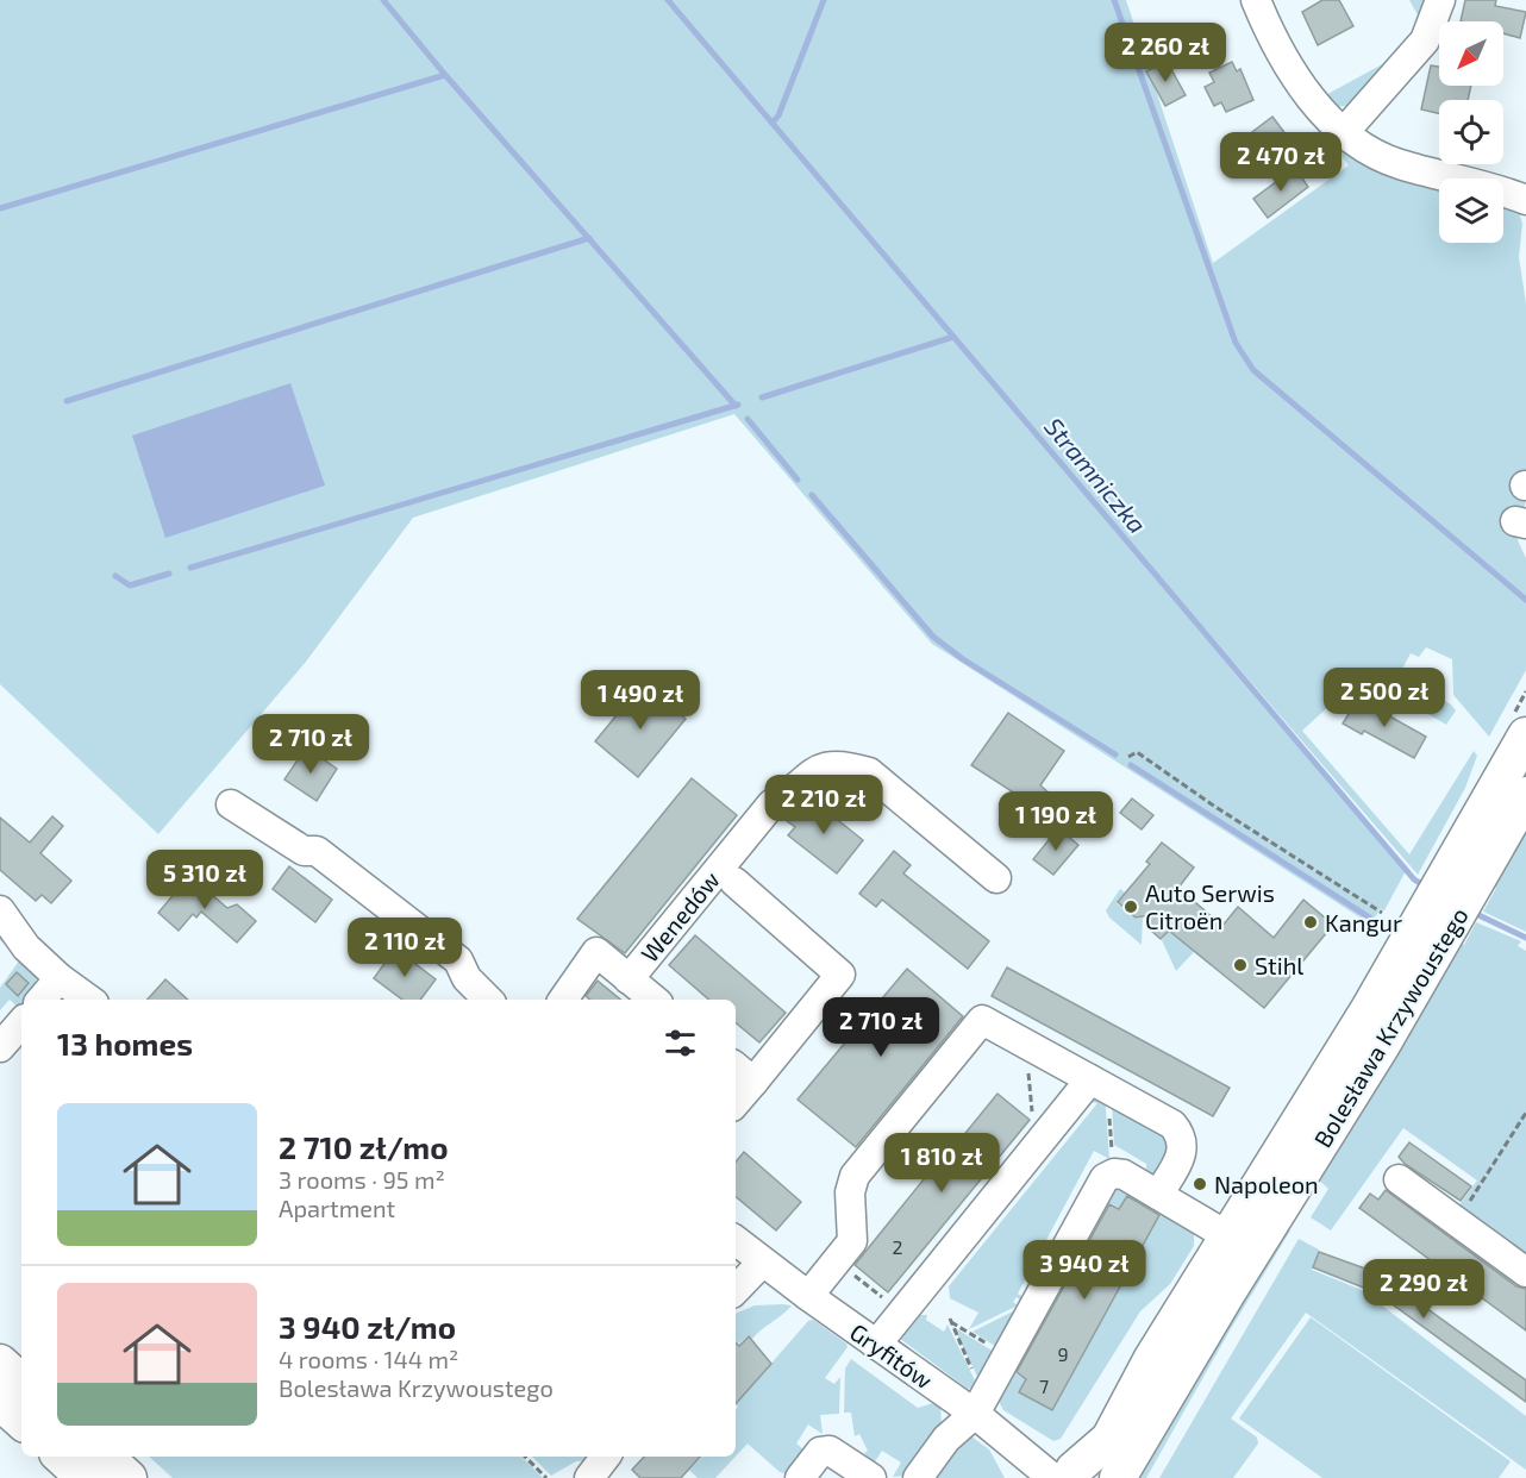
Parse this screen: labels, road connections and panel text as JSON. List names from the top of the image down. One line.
{"streets":{"main road":["Bolesława Krzywoustego"],"street":["Wenedów","Gryfitów"]},"crossings":[["Bolesława Krzywoustego","Gryfitów"]],"water":["Stramniczka"],"places":["Auto Serwis Citroën","Kangur","Stihl","Napoleon"],"house_numbers":["2","9","7"],"north":"bottom left","page":{"price":["2 260 zł","2 470 zł","2 500 zł","1 490 zł","2 710 zł","2 210 zł","1 190 zł","5 310 zł","2 110 zł","2 710 zł","1 810 zł","3 940 zł","2 290 zł"],"heading":"13 homes","list":[{"name":"2 710 zł/mo","note":"3 rooms · 95 m² · Apartment"},{"name":"3 940 zł/mo","note":"4 rooms · 144 m² · Bolesława Krzywoustego"}]}}
